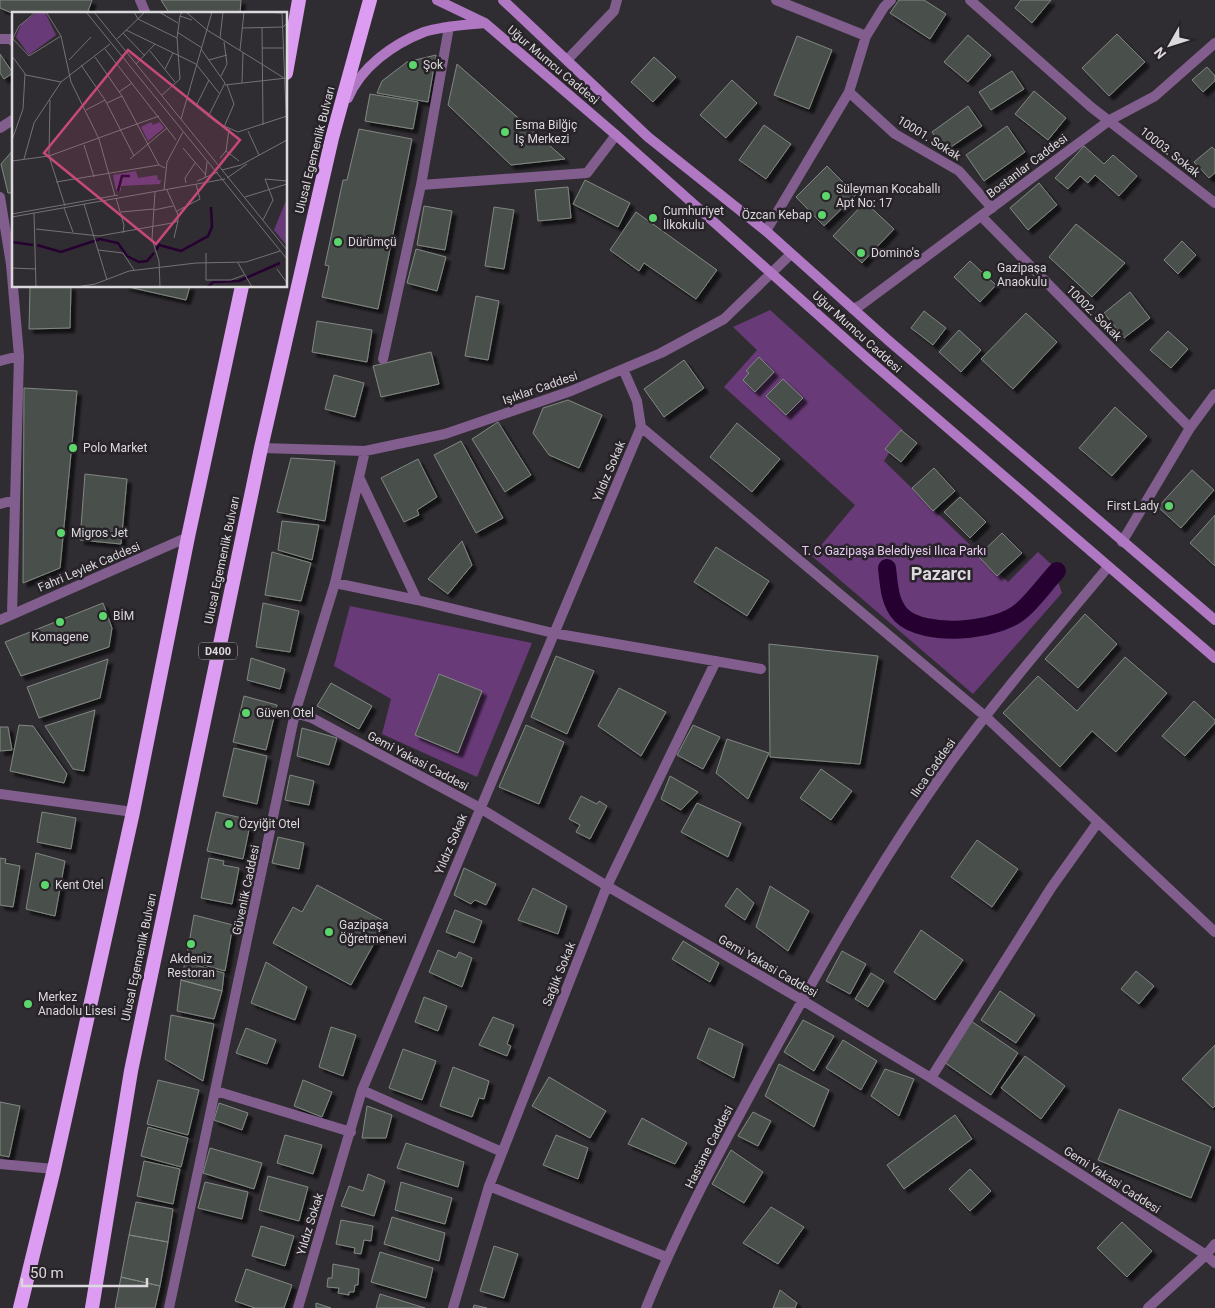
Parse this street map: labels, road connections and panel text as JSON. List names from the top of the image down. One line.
{"streets":{"highway":["Ulusal Egemenlik Bulvarı","D400"],"main road":["Uğur Mumcu Caddesi"],"street":["10001. Sokak","10003. Sokak","Bostanlar Caddesi","10002. Sokak","Işıklar Caddesi","Yıldız Sokak","Fahri Leylek Caddesi","Gemi Yakasi Caddesi","Ilıca Caddesi","Güvenlik Caddesi","Sağlık Sokak","Hastane Caddesi"]},"crossings":[["Uğur Mumcu Caddesi","Bostanlar Caddesi"],["Uğur Mumcu Caddesi","Işıklar Caddesi"],["Uğur Mumcu Caddesi","Ilıca Caddesi"],["10001. Sokak","Bostanlar Caddesi"],["Ulusal Egemenlik Bulvarı","Işıklar Caddesi"],["10003. Sokak","Bostanlar Caddesi"],["Bostanlar Caddesi","10002. Sokak"],["Işıklar Caddesi","Güvenlik Caddesi"],["Yıldız Sokak","Gemi Yakasi Caddesi"],["Gemi Yakasi Caddesi","Ilıca Caddesi"],["Gemi Yakasi Caddesi","Güvenlik Caddesi"],["Gemi Yakasi Caddesi","Sağlık Sokak"],["Gemi Yakasi Caddesi","Hastane Caddesi"],["Ilıca Caddesi","Hastane Caddesi"]],"districts":["Pazarcı"],"parks":["T. C Gazipaşa Belediyesi Ilıca Parkı"],"places":["Şok","Esma Bilğiç Iş Merkezi","Süleyman Kocaballı Apt No: 17","Özcan Kebap","Cumhuriyet İlkokulu","Dürümçü","Domino's","Gazipaşa Anaokulu","Polo Market","First Lady","Migros Jet","BİM","Komagene","Güven Otel","Özyiğit Otel","Kent Otel","Gazipaşa Öğretmenevi","Akdeniz Restoran","Merkez Anadolu Lisesi"],"scale_bar":"50 m","north":"bottom left"}
